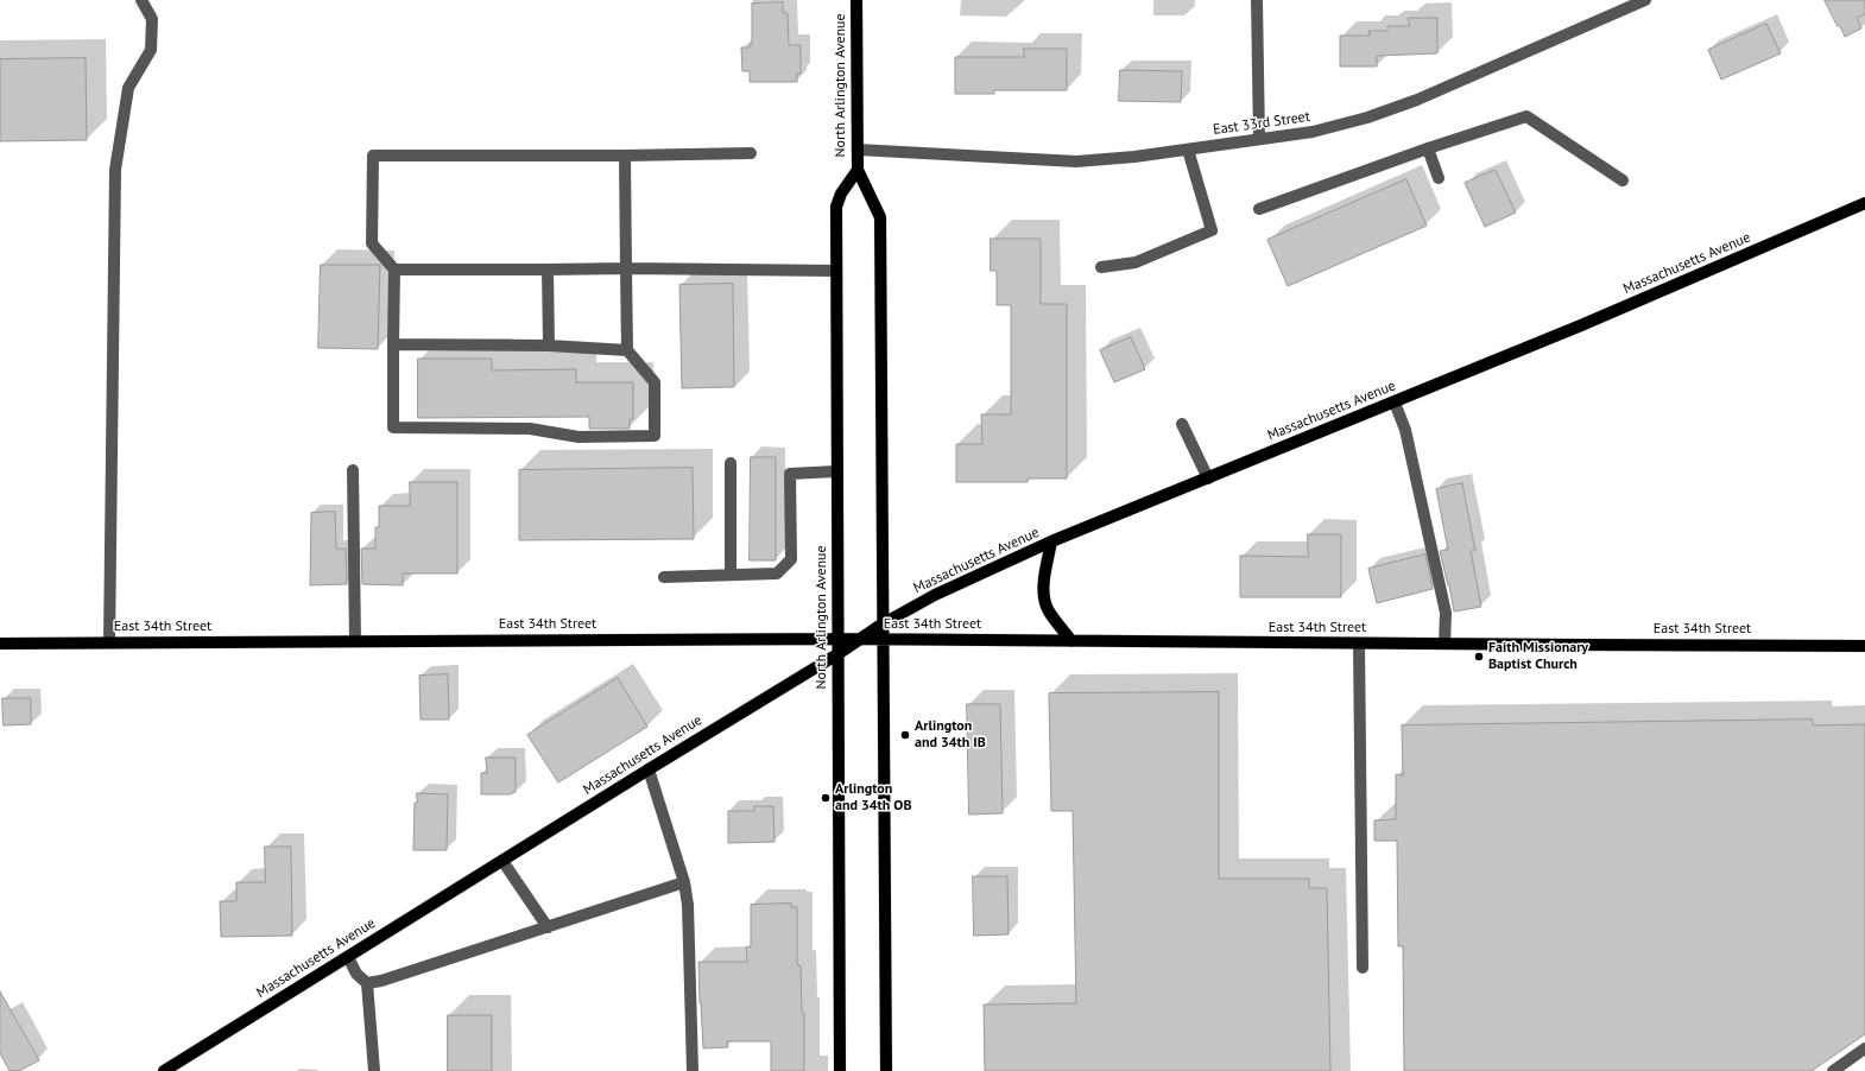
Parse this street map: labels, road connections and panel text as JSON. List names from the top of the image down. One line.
{"streets":{"main road":["North Arlington Avenue","Massachusetts Avenue","East 34th Street"],"street":["East 33rd Street"]},"crossings":[["North Arlington Avenue","East 33rd Street"],["North Arlington Avenue","Massachusetts Avenue"],["North Arlington Avenue","East 34th Street"],["Massachusetts Avenue","East 34th Street"]],"places":["Faith Missionary Baptist Church","Arlington and 34th IB","Arlington and 34th OB"]}
